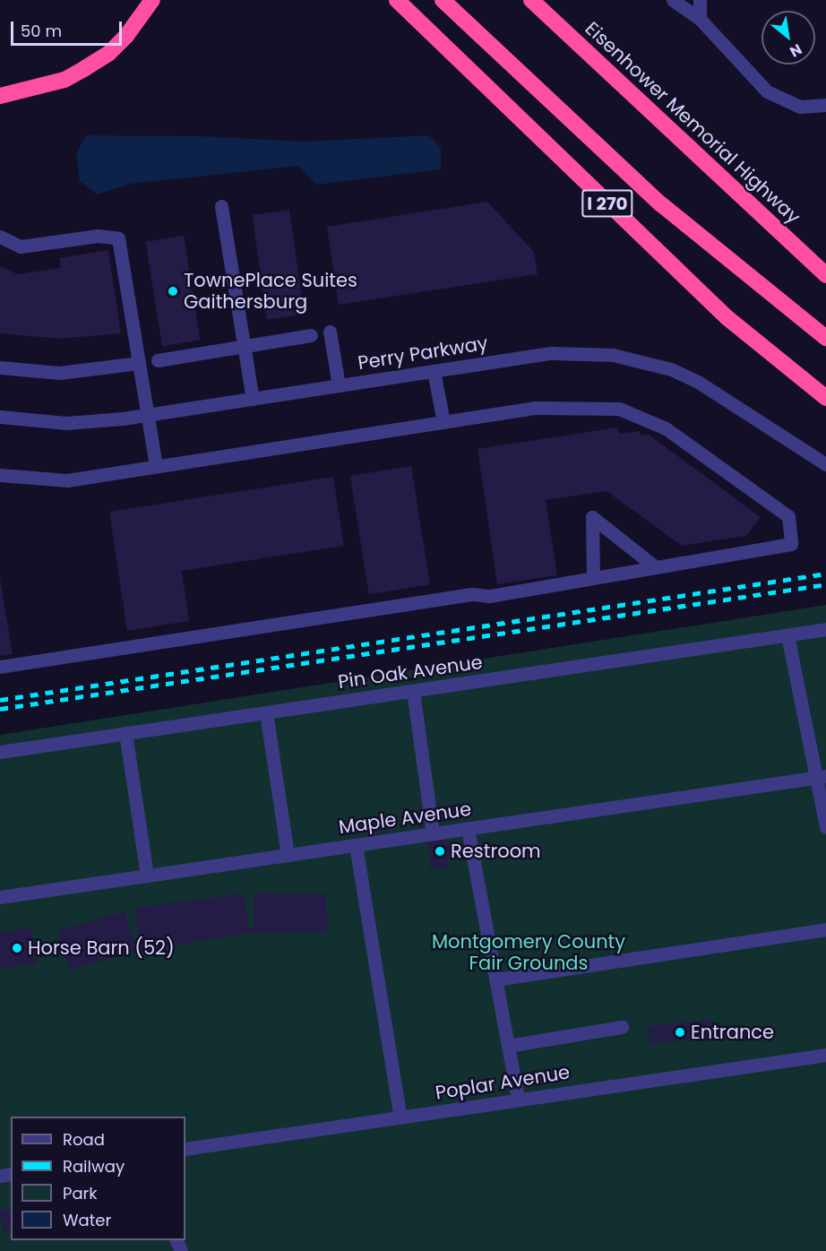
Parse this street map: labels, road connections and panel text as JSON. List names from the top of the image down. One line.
{"streets":{"highway":["Eisenhower Memorial Highway","I 270"],"street":["Perry Parkway","Pin Oak Avenue","Maple Avenue","Poplar Avenue"]},"parks":["Montgomery County Fair Grounds"],"places":["TownePlace Suites Gaithersburg","Restroom","Horse Barn (52)","Entrance"],"legend":["Road","Railway","Park","Water"],"scale_bar":"50 m","north":"bottom right"}
